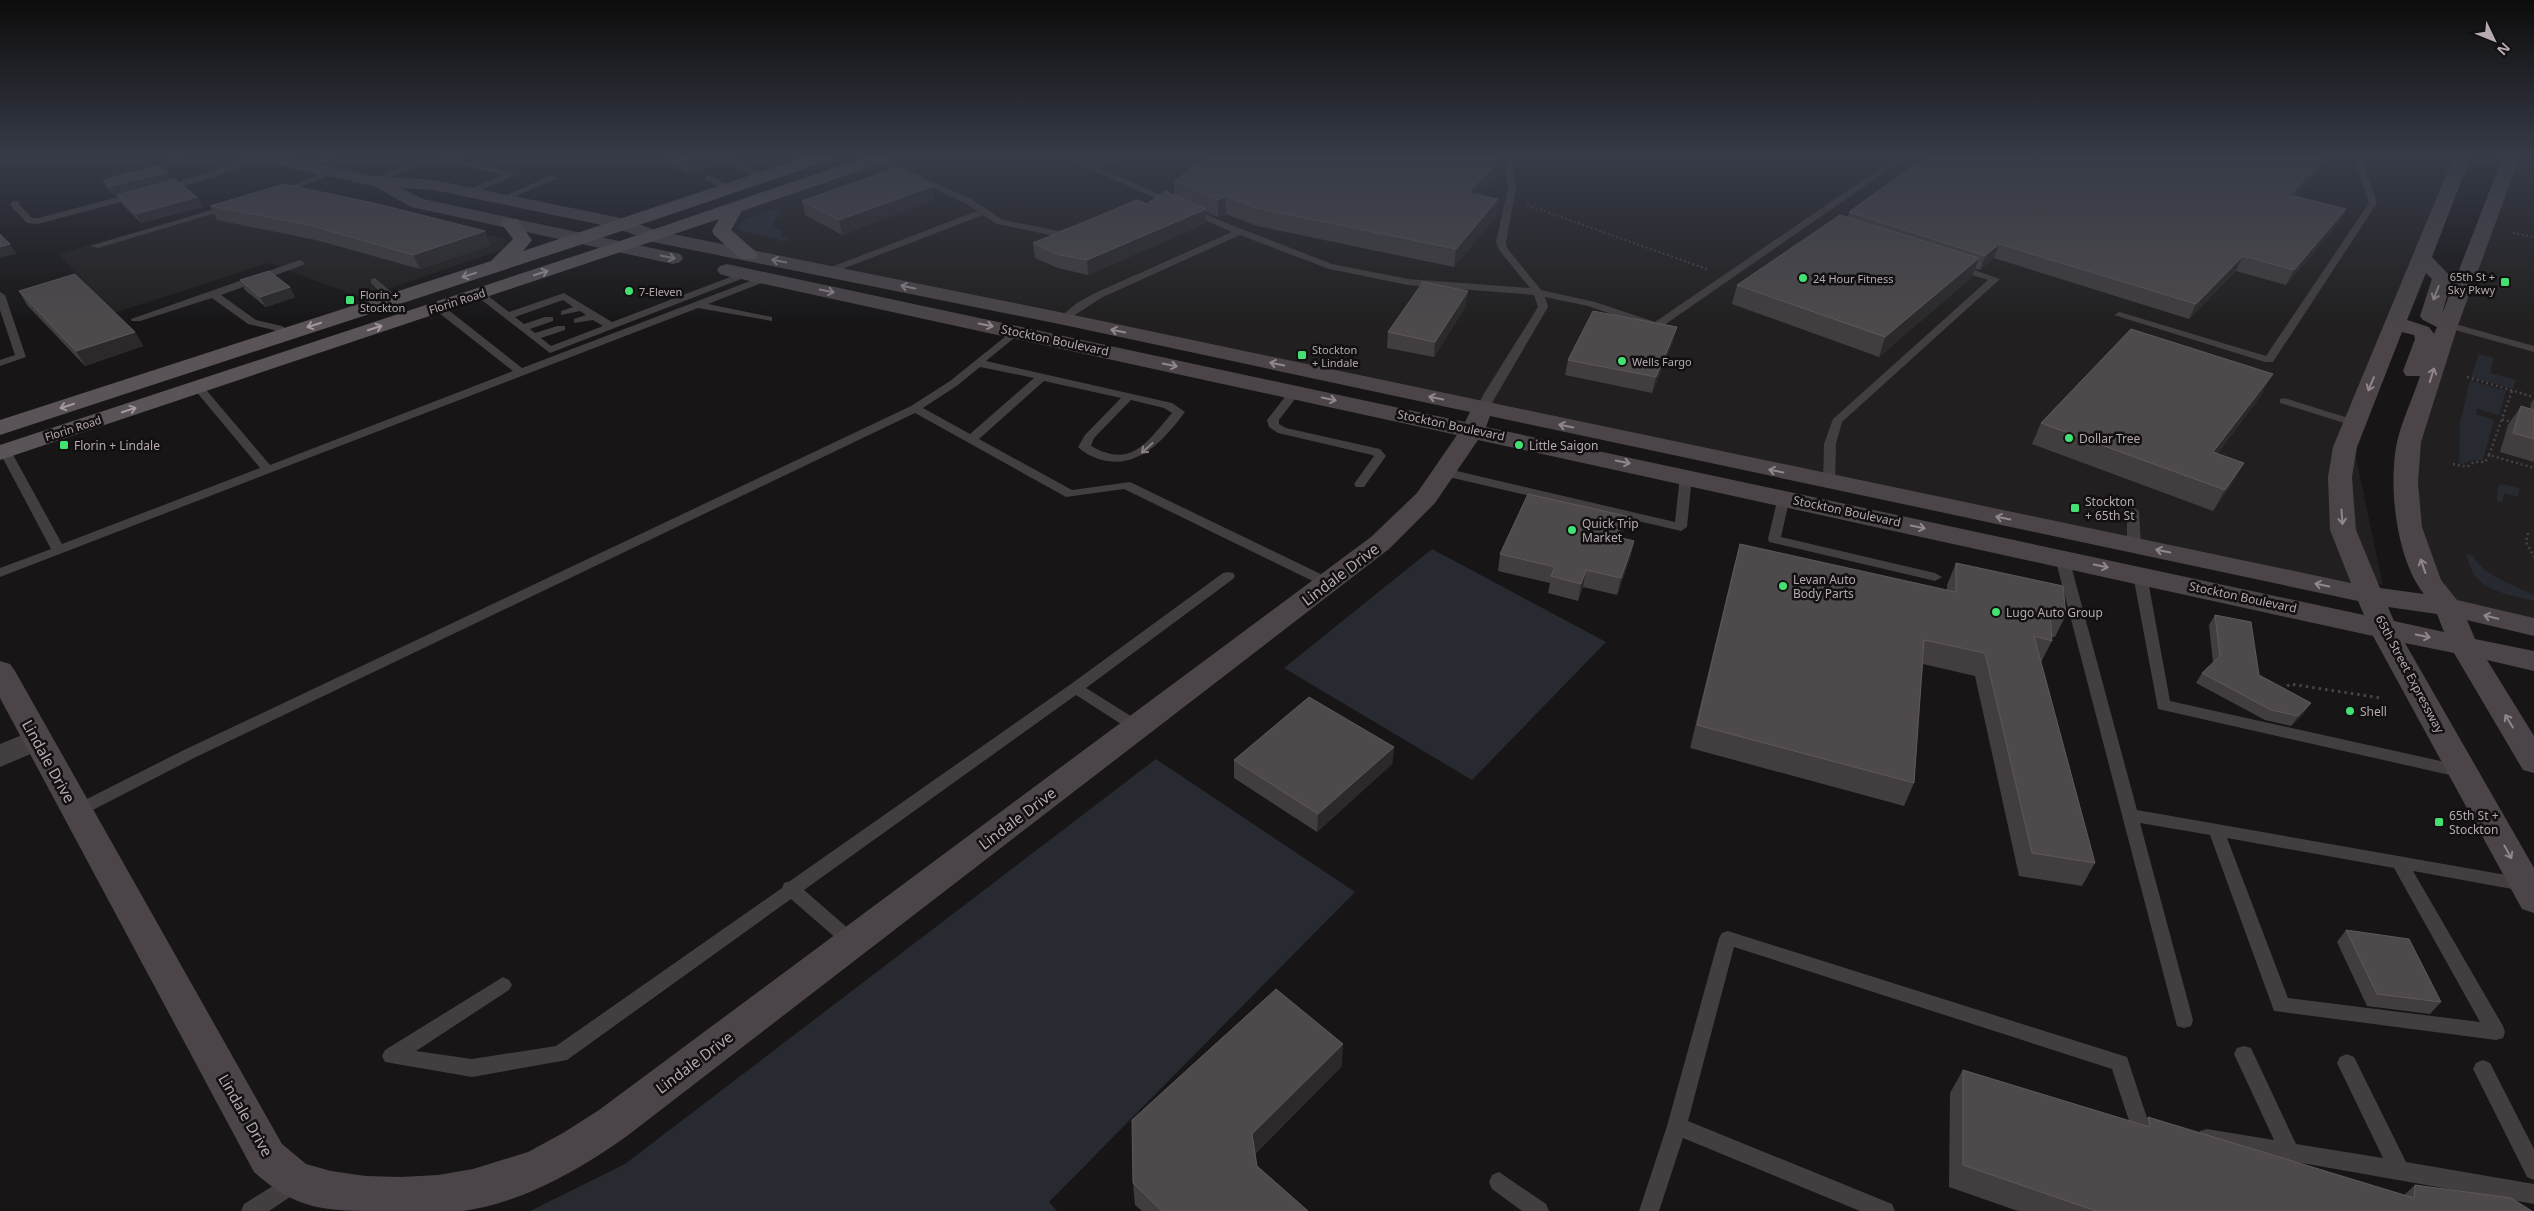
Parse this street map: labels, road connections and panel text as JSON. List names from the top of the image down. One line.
{"streets":{"main road":["Florin Road","Stockton Boulevard","Lindale Drive","65th Street Expressway"]},"crossings":[["Florin Road","Stockton Boulevard"],["Stockton Boulevard","Lindale Drive"],["Stockton Boulevard","65th Street Expressway"]],"places":{"other":["24 Hour Fitness","7-Eleven","Wells Fargo","Dollar Tree","Little Saigon","Quick Trip Market","Levan Auto Body Parts","Lugo Auto Group","Shell"],"transit":["65th St + Sky Pkwy","Florin + Stockton","Stockton + Lindale","Florin + Lindale","Stockton + 65th St","65th St + Stockton"]},"north":"bottom right"}
